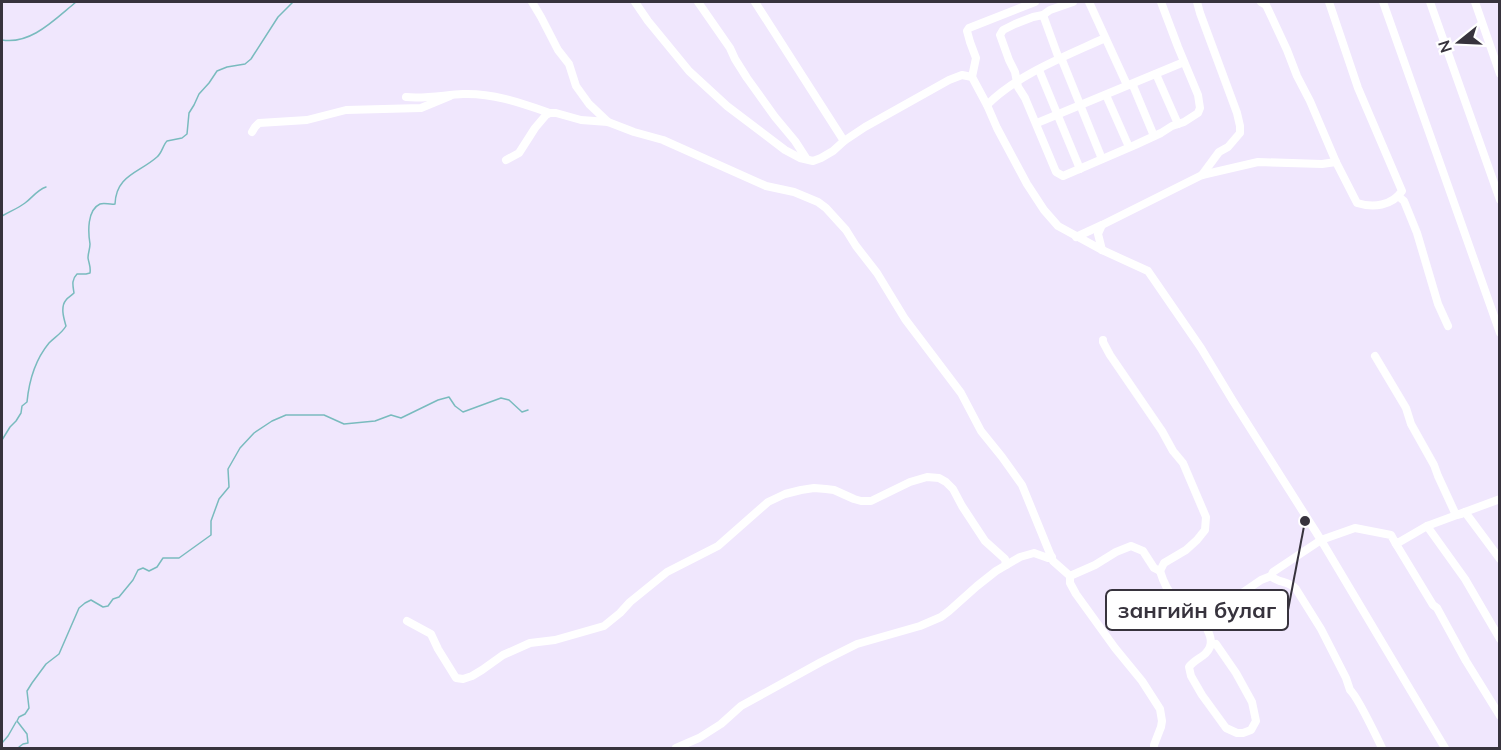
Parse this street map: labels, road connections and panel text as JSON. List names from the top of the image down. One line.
{"places":["зангийн булаг"],"north":"left"}
